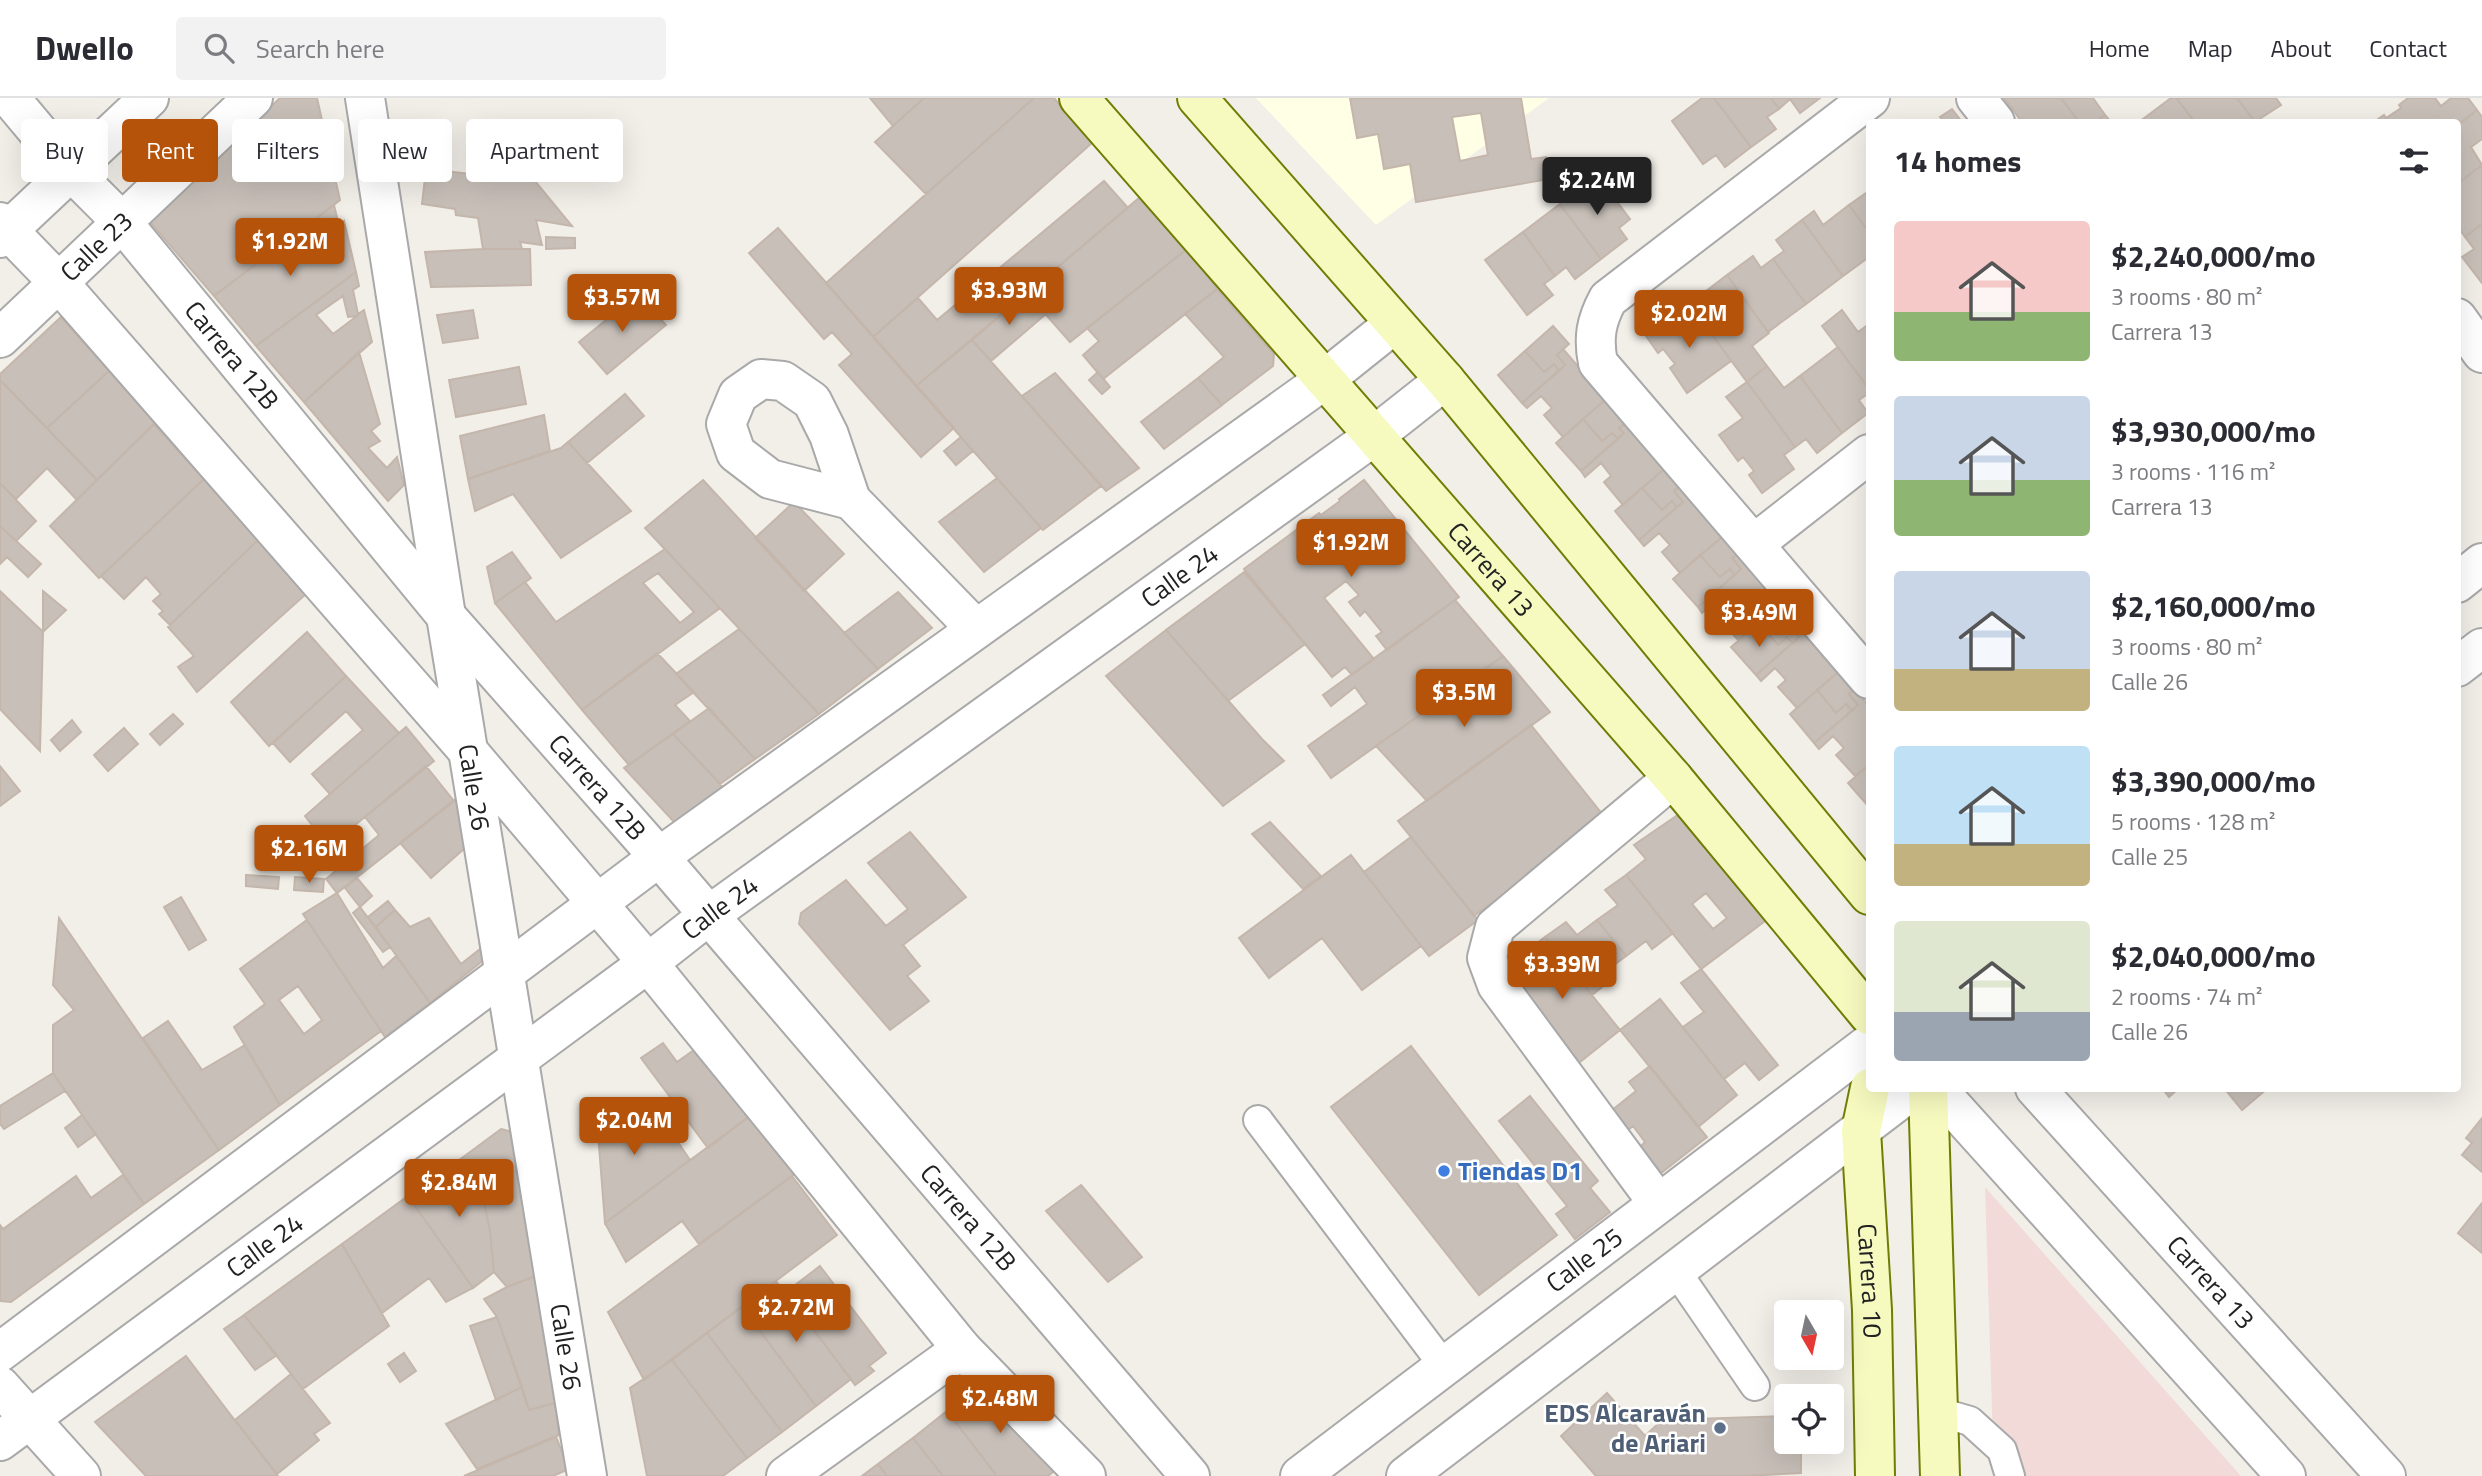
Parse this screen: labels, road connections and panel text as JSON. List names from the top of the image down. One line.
{"streets":{"main road":["Carrera 13","Carrera 10"],"street":["Calle 23","Carrera 12B","Calle 24","Calle 26","Calle 25"]},"crossings":[["Calle 23","Carrera 12B"],["Carrera 12B","Calle 24"],["Carrera 12B","Calle 26"],["Carrera 13","Calle 24"],["Calle 24","Calle 26"]],"places":["Tiendas D1","EDS Alcaraván de Ariari"],"north":"bottom","page":{"header":"Dwello","search":"Search here","nav":["Home","Map","About","Contact"],"chip":["Buy","Rent","Filters","New","Apartment"],"heading":"14 homes","price":["$2.24M","$1.92M","$3.93M","$3.57M","$2.02M","$1.92M","$3.49M","$3.5M","$2.16M","$3.39M","$2.04M","$2.84M","$2.72M","$2.48M"],"list":[{"name":"$2,240,000/mo","note":"3 rooms · 80 m² · Carrera 13"},{"name":"$3,930,000/mo","note":"3 rooms · 116 m² · Carrera 13"},{"name":"$2,160,000/mo","note":"3 rooms · 80 m² · Calle 26"},{"name":"$3,390,000/mo","note":"5 rooms · 128 m² · Calle 25"},{"name":"$2,040,000/mo","note":"2 rooms · 74 m² · Calle 26"}]}}
